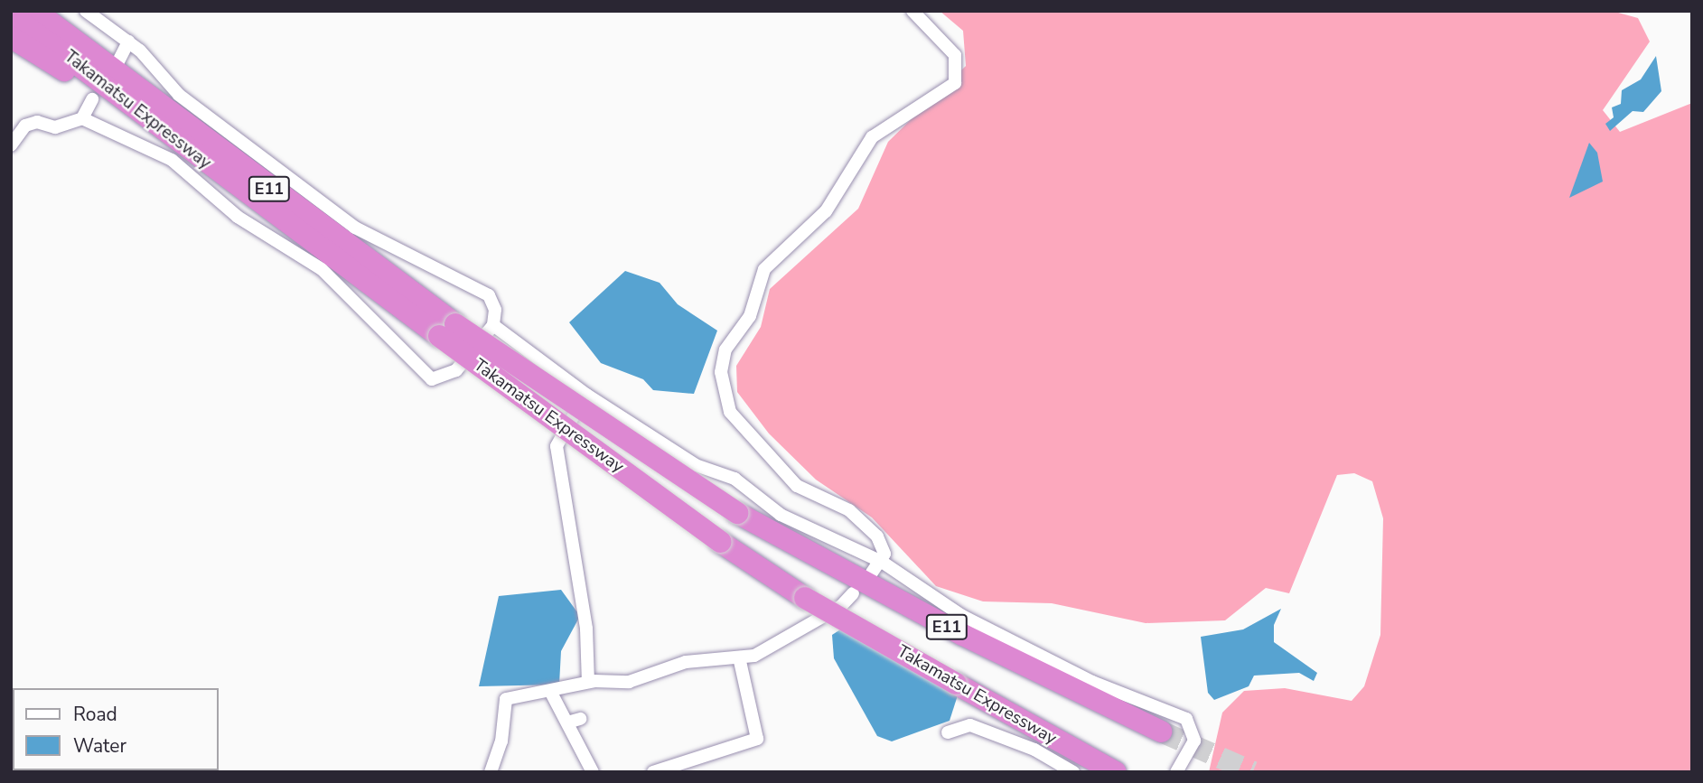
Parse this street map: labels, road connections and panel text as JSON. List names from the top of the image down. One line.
{"streets":{"highway":["Takamatsu Expressway","E11"]},"legend":["Road","Water"]}
